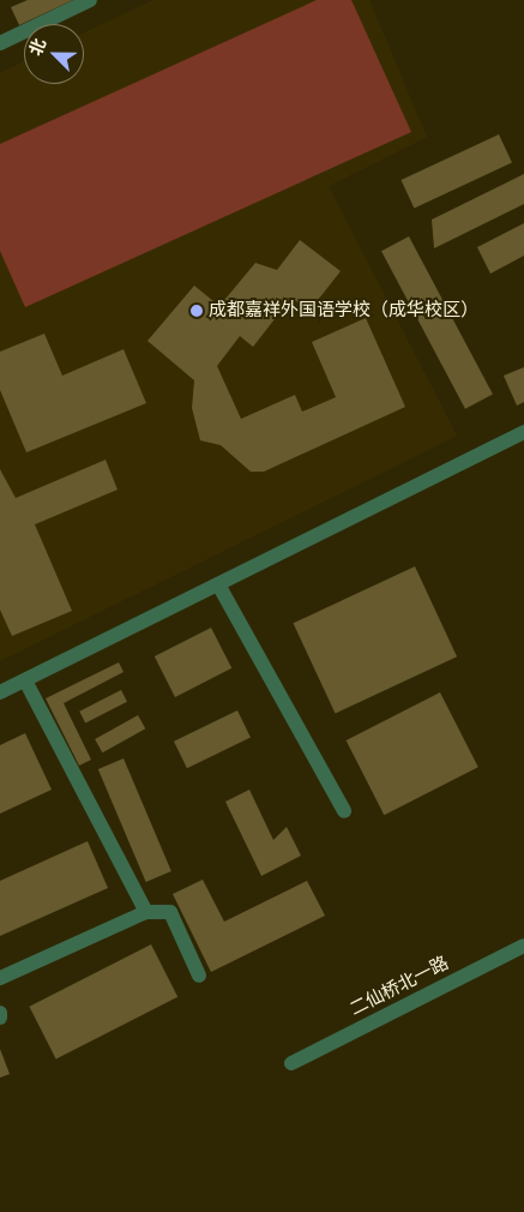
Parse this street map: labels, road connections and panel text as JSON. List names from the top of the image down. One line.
{"streets":{"street":["二仙桥北一路"]},"places":["成都嘉祥外国语学校（成华校区）"],"north":"top left"}
